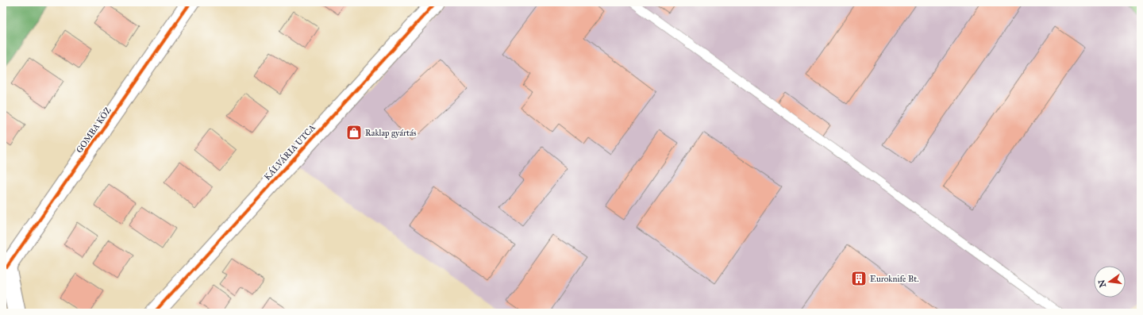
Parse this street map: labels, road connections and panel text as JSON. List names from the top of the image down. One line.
{"streets":{"street":["GOMBA KÖZ","KÁLVÁRIA UTCA"]},"places":{"shop":["Raklap gyártás"],"building":["Euroknife Bt."]},"north":"left"}
